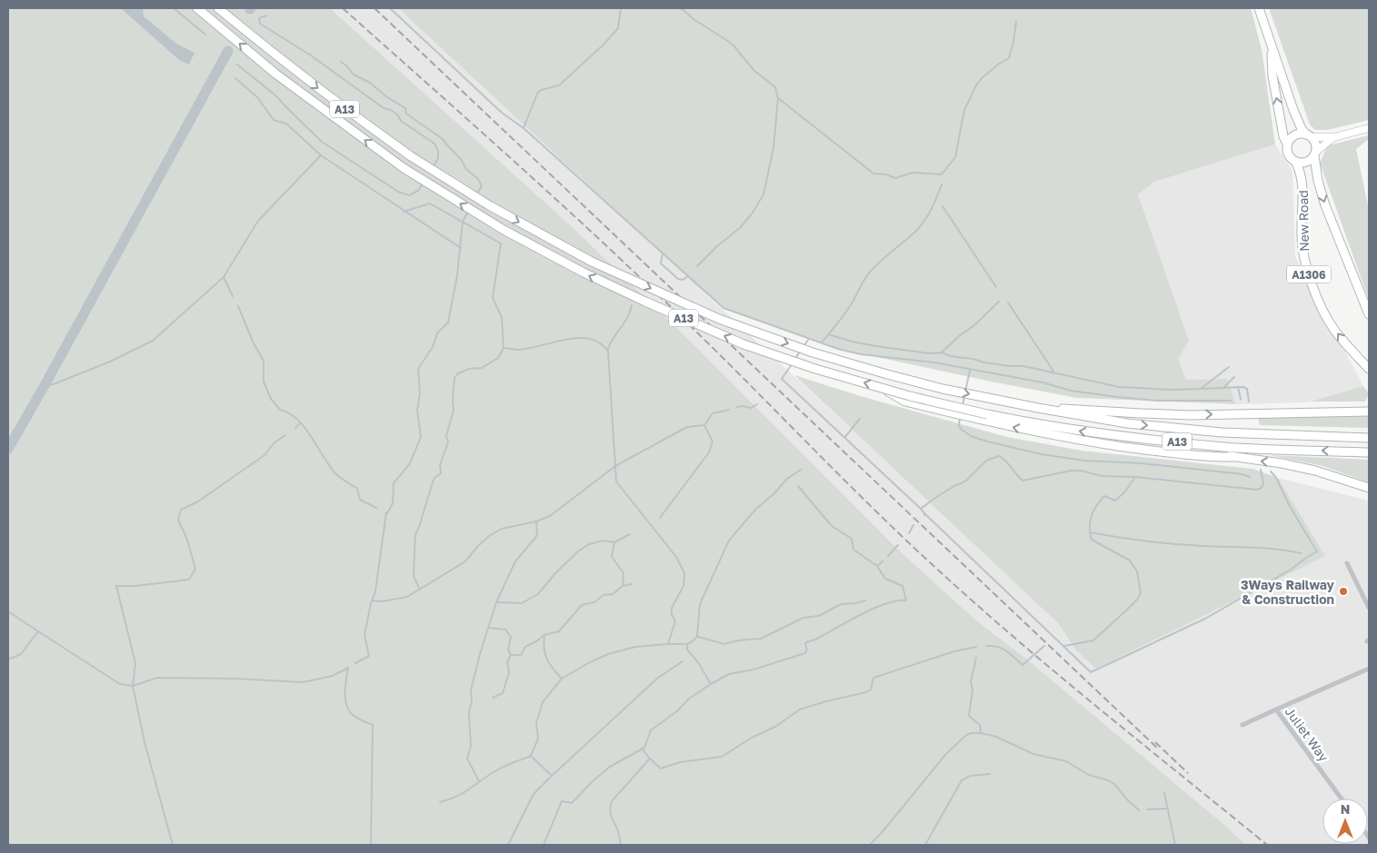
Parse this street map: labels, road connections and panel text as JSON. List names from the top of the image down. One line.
{"streets":{"main road":["A13","New Road","A1306"],"street":["Juliet Way"]},"places":["3Ways Railway & Construction"],"north":"top"}
